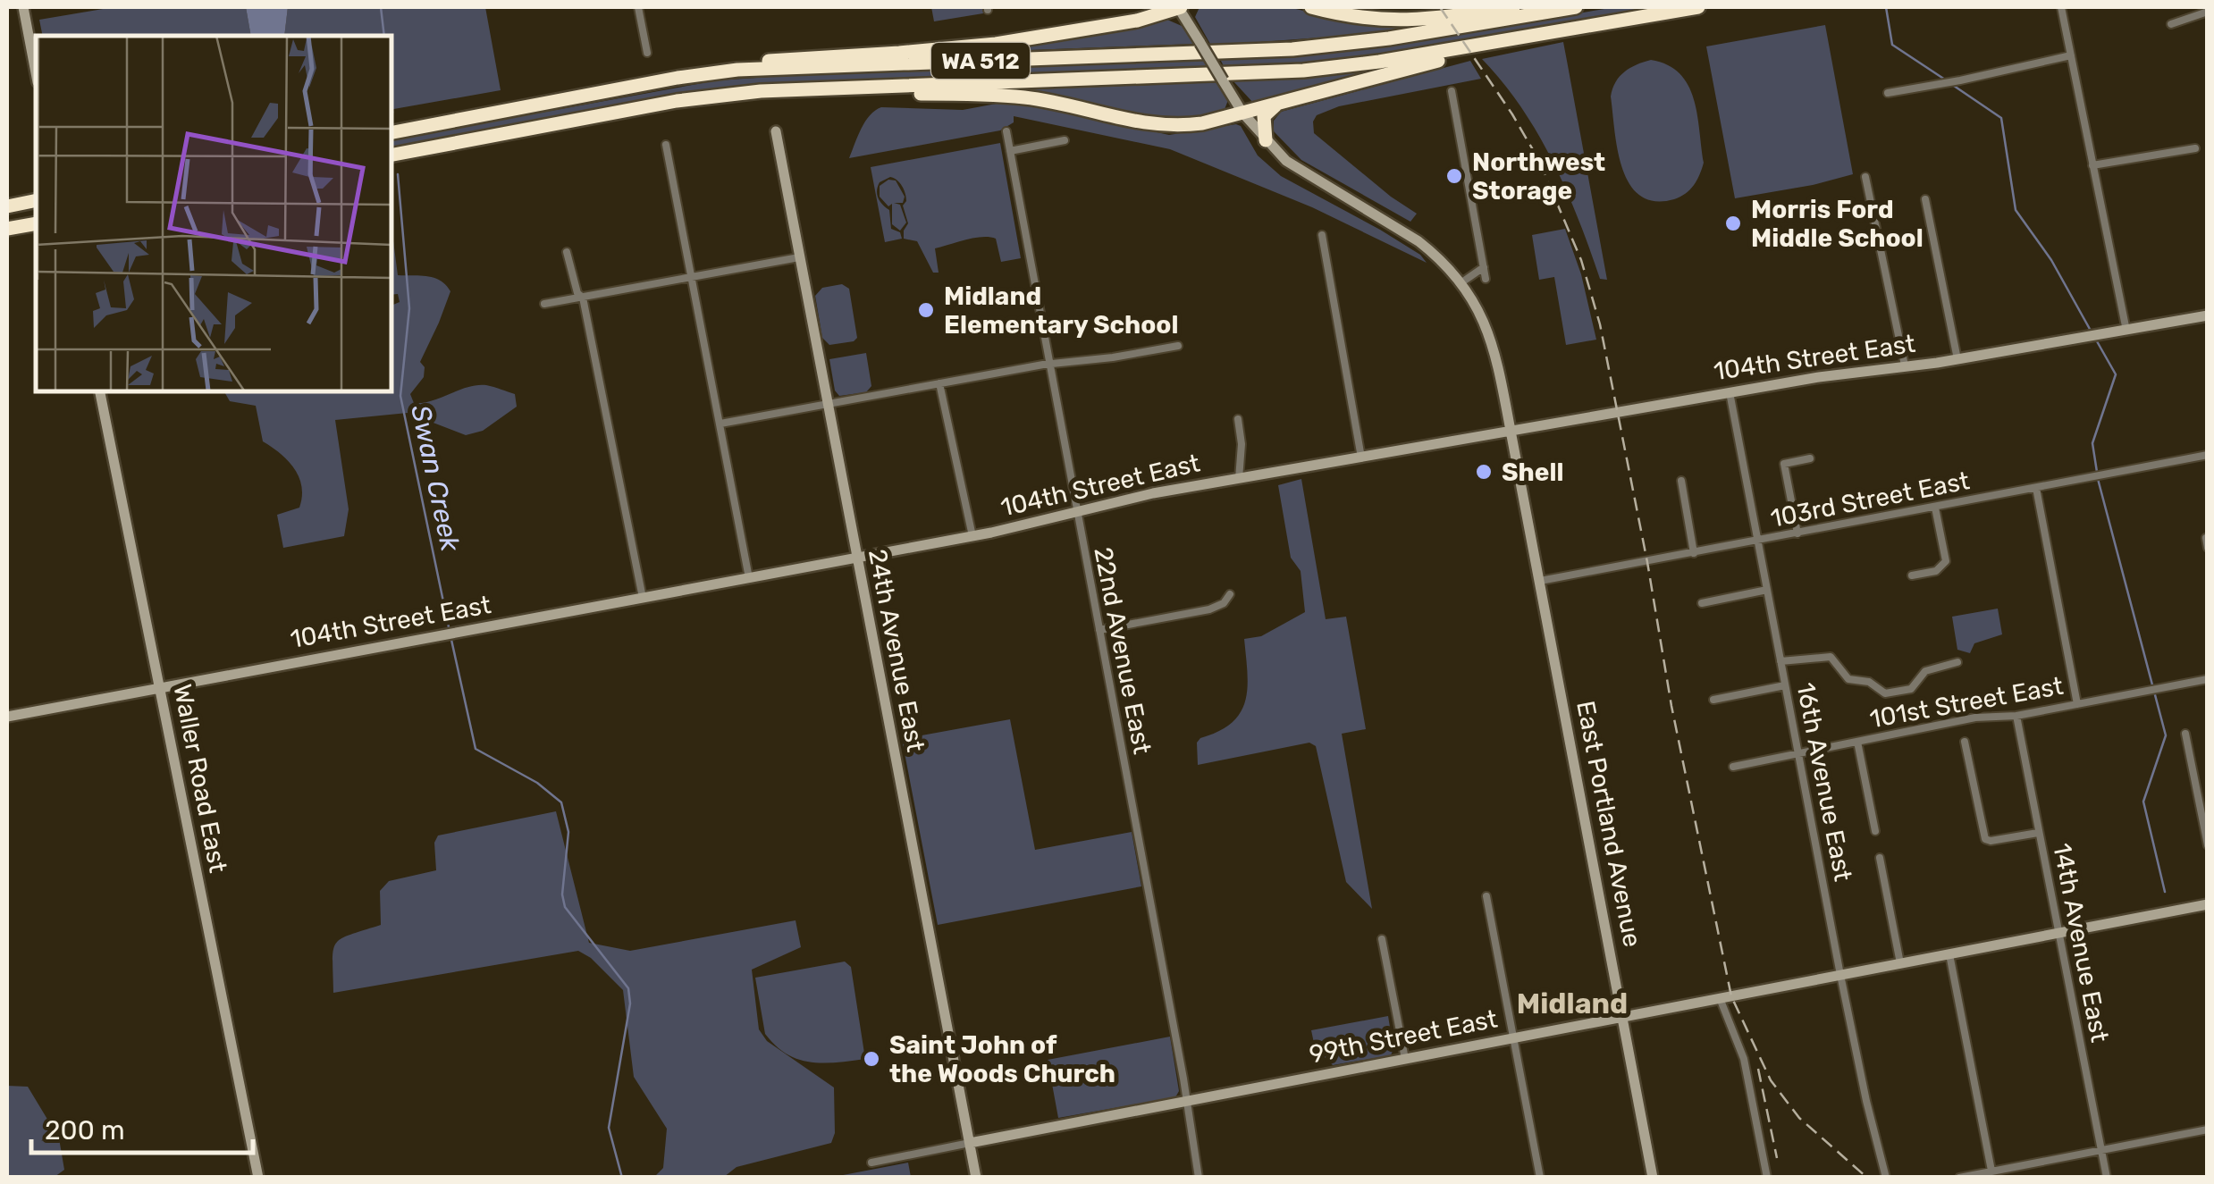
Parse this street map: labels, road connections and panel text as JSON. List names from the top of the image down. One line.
{"streets":{"highway":["WA 512"],"street":["104th Street East","103rd Street East","24th Avenue East","22nd Avenue East","101st Street East","Waller Road East","16th Avenue East","East Portland Avenue","14th Avenue East","99th Street East"]},"crossings":[["104th Street East","24th Avenue East"],["104th Street East","22nd Avenue East"],["104th Street East","Waller Road East"],["104th Street East","16th Avenue East"],["104th Street East","East Portland Avenue"],["103rd Street East","16th Avenue East"],["103rd Street East","East Portland Avenue"],["24th Avenue East","99th Street East"],["22nd Avenue East","99th Street East"],["101st Street East","16th Avenue East"],["101st Street East","14th Avenue East"],["16th Avenue East","99th Street East"],["East Portland Avenue","99th Street East"],["14th Avenue East","99th Street East"]],"districts":["Midland"],"water":["Swan Creek"],"places":["Northwest Storage","Morris Ford Middle School","Midland Elementary School","Shell","Saint John of the Woods Church"],"scale_bar":"200 m"}
